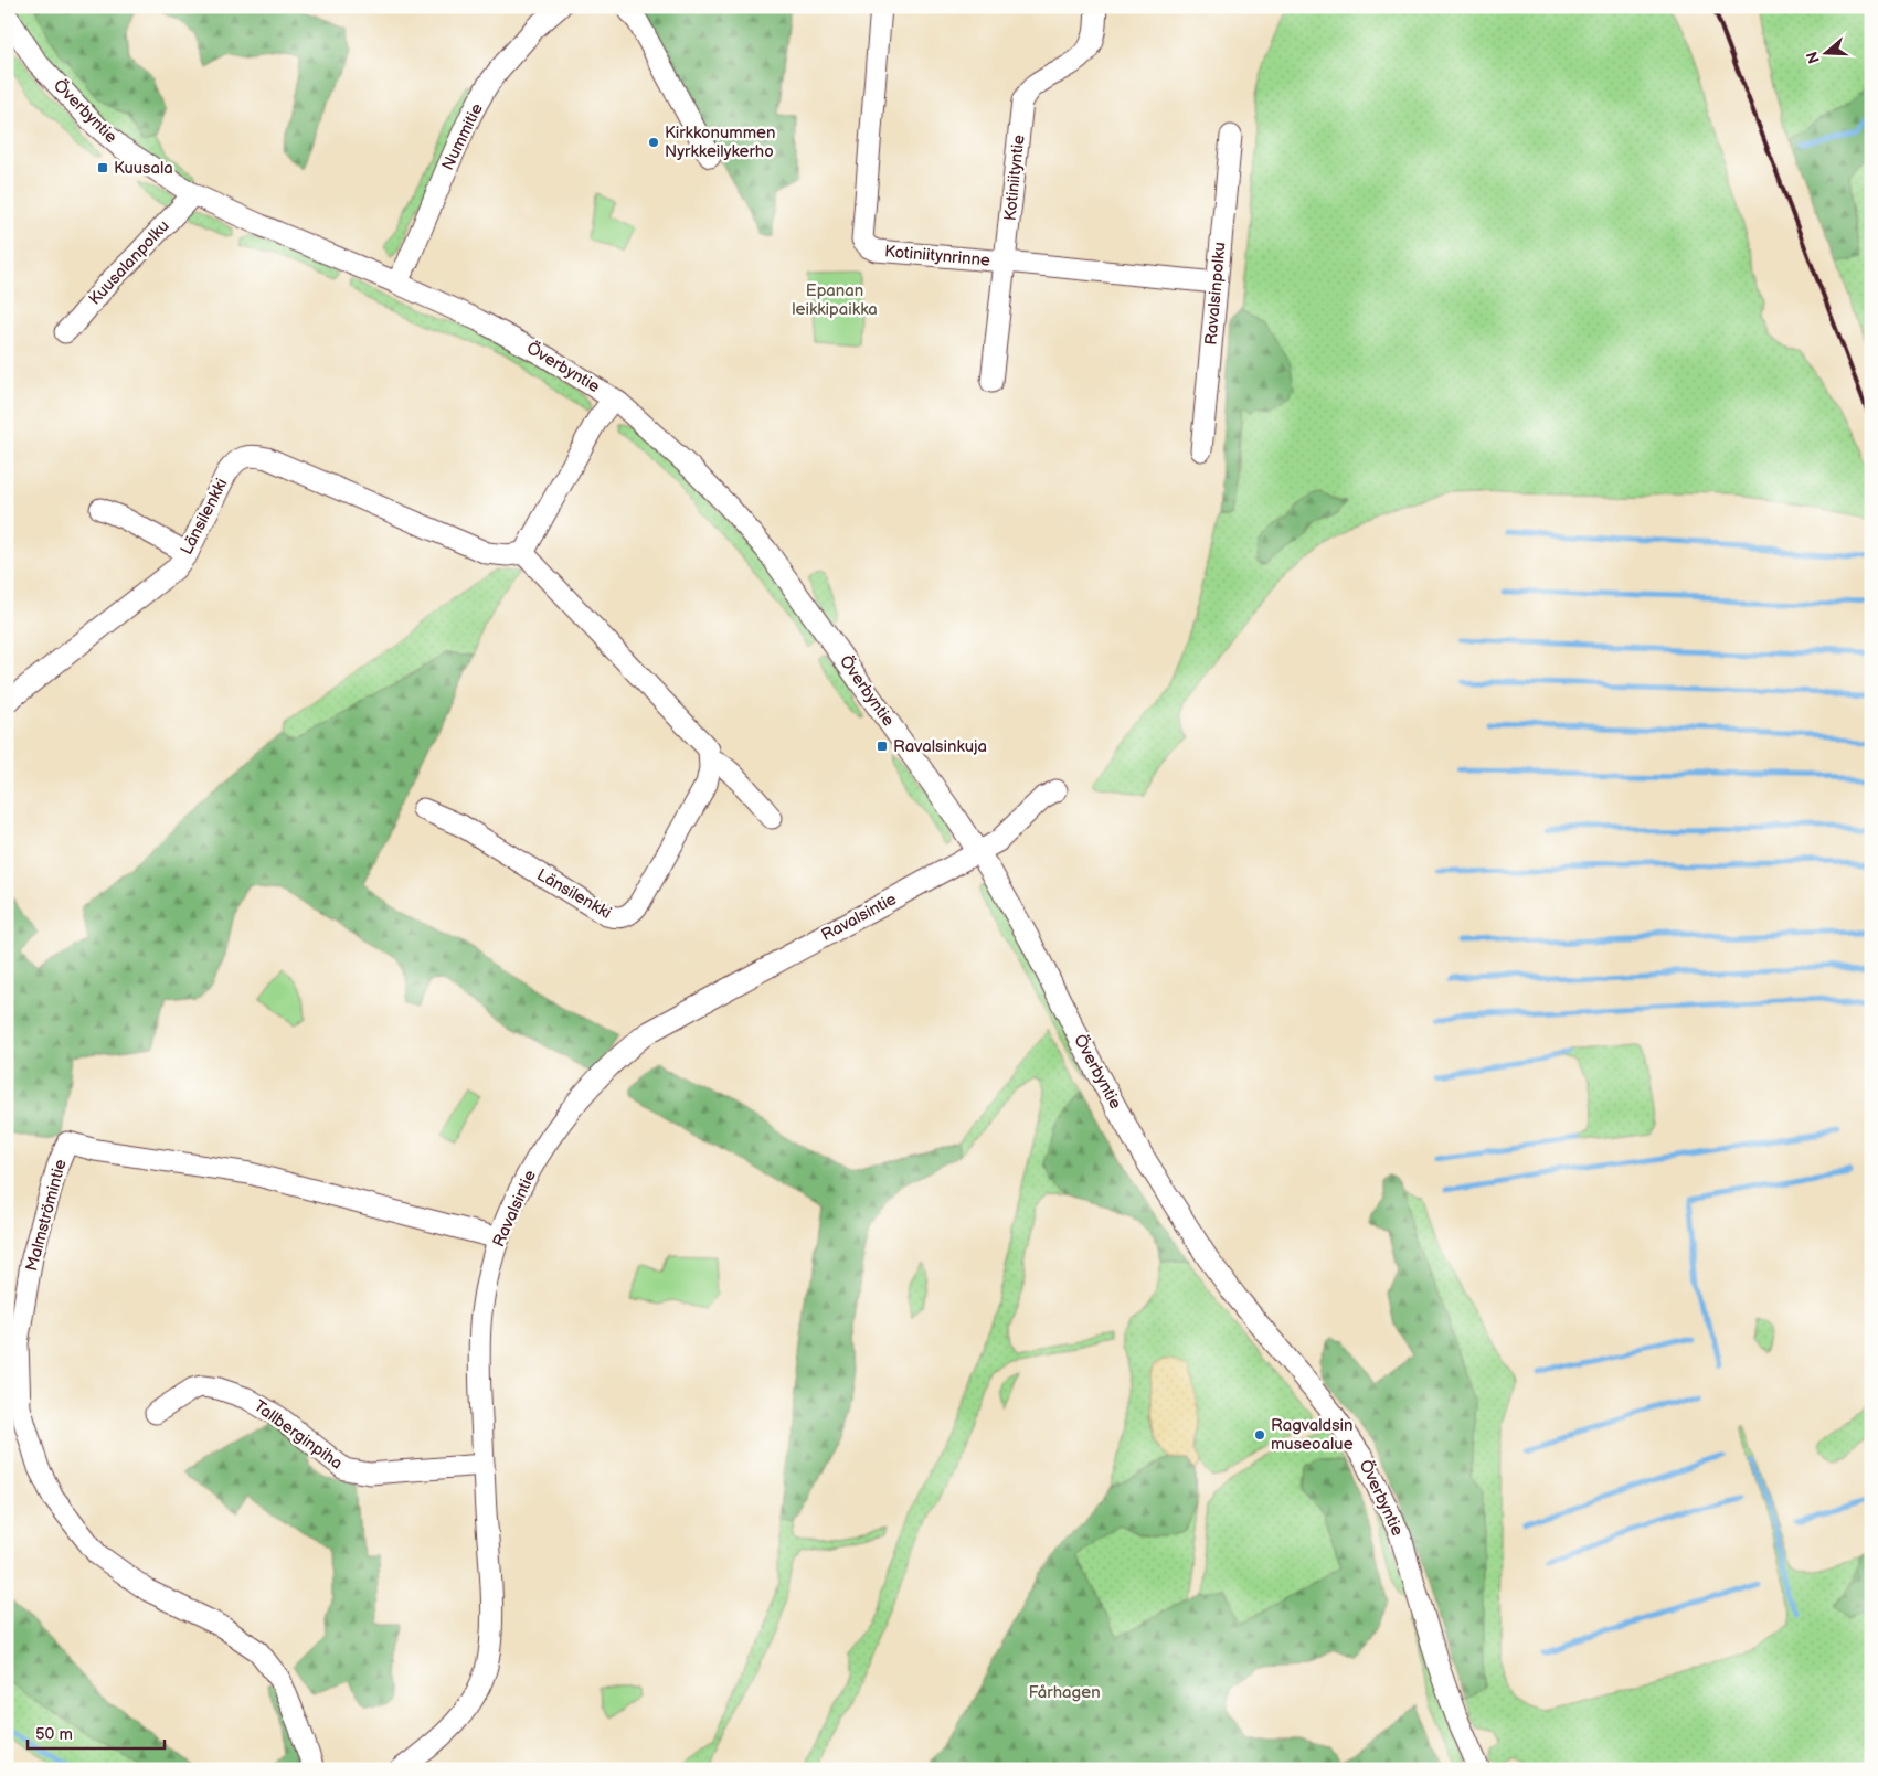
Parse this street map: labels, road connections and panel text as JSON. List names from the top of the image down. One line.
{"streets":{"street":["Överbyntie","Nummitie","Kotiniityntie","Kotiniitynrinne","Kuusalanpolku","Ravalsinpolku","Länsilenkki","Ravalsintie","Malmströmintie","Tallberginpiha"]},"crossings":[["Överbyntie","Nummitie"],["Överbyntie","Kuusalanpolku"],["Överbyntie","Ravalsintie"],["Kotiniityntie","Kotiniitynrinne"],["Kotiniitynrinne","Ravalsinpolku"],["Ravalsintie","Malmströmintie"],["Ravalsintie","Tallberginpiha"]],"parks":["Epanan leikkipaikka","Fårhagen"],"places":{"other":["Kirkkonummen Nyrkkeilykerho","Ragvaldsin museoalue"],"transit":["Kuusala","Ravalsinkuja"]},"scale_bar":"50 m","north":"left"}
